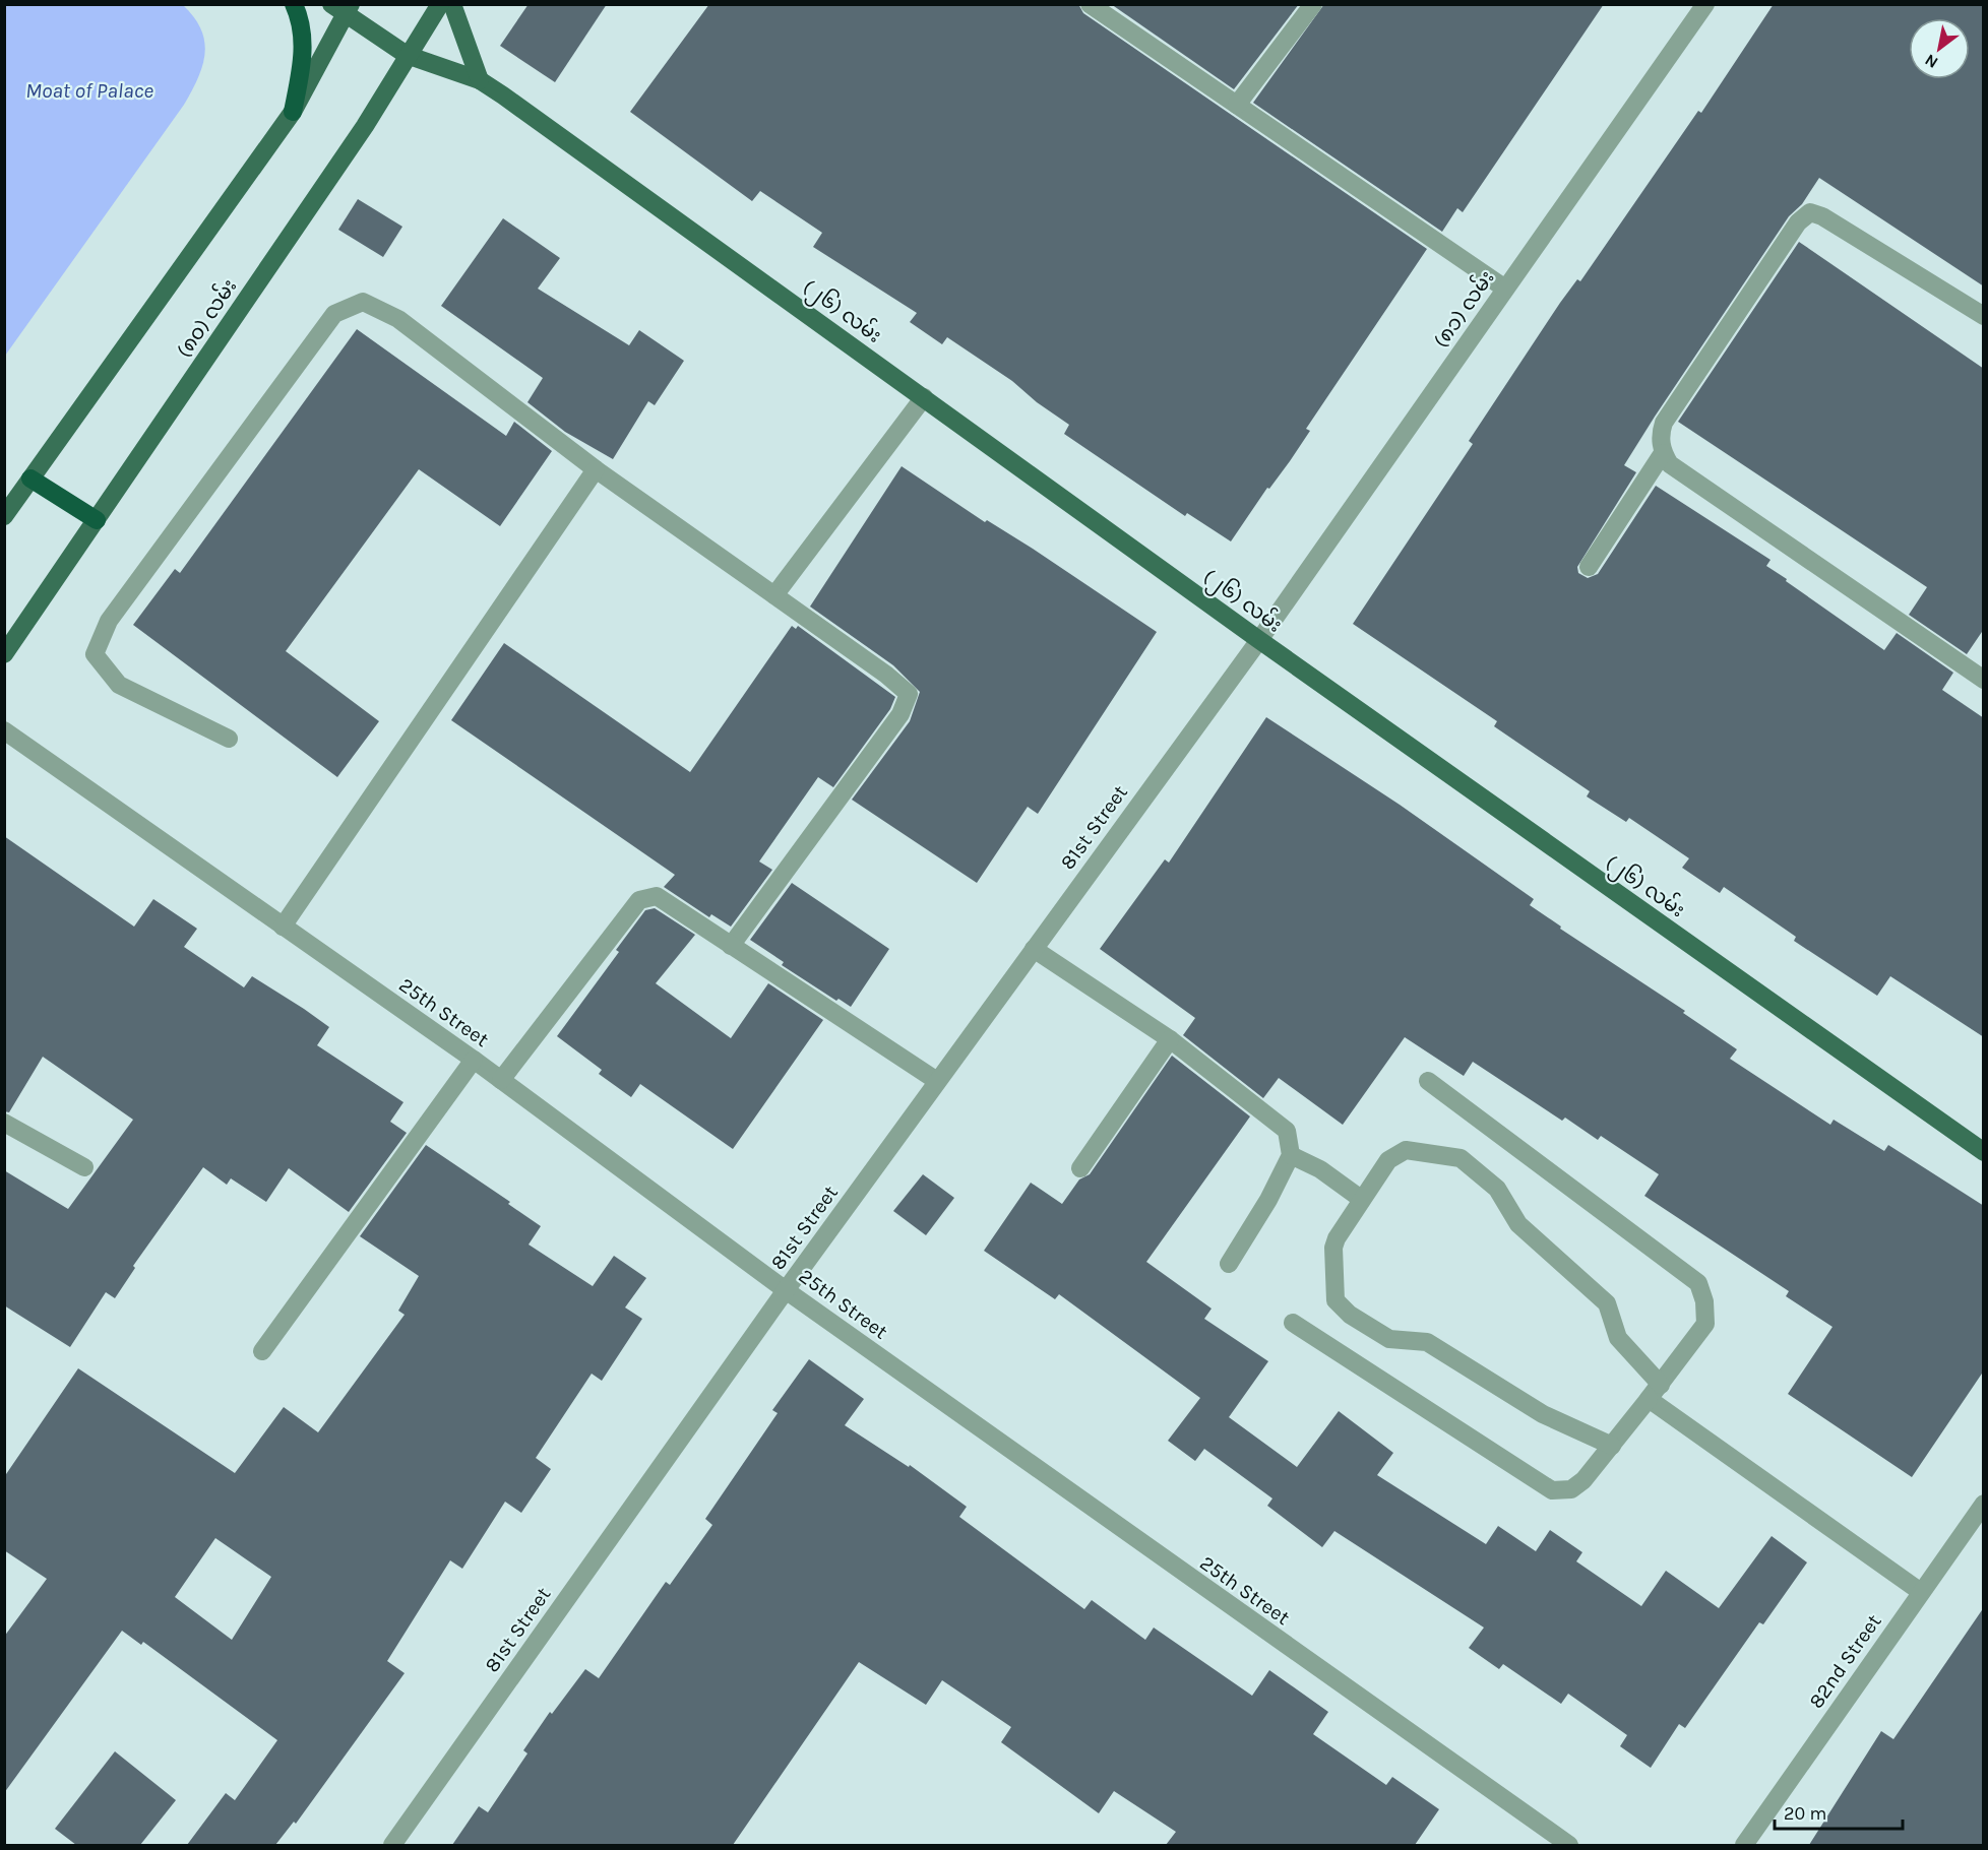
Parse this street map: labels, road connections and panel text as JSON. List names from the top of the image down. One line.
{"streets":{"main road":["(၂၆) လမ်း","(၈၀) လမ်း"],"street":["(၈၁) လမ်း","81st Street","25th Street","82nd Street"]},"crossings":[["(၈၁) လမ်း","(၂၆) လမ်း"],["(၈၁) လမ်း","81st Street"],["(၂၆) လမ်း","(၈၀) လမ်း"],["(၂၆) လမ်း","81st Street"],["81st Street","25th Street"]],"water":["Moat of Palace"],"scale_bar":"20 m","north":"bottom left"}
